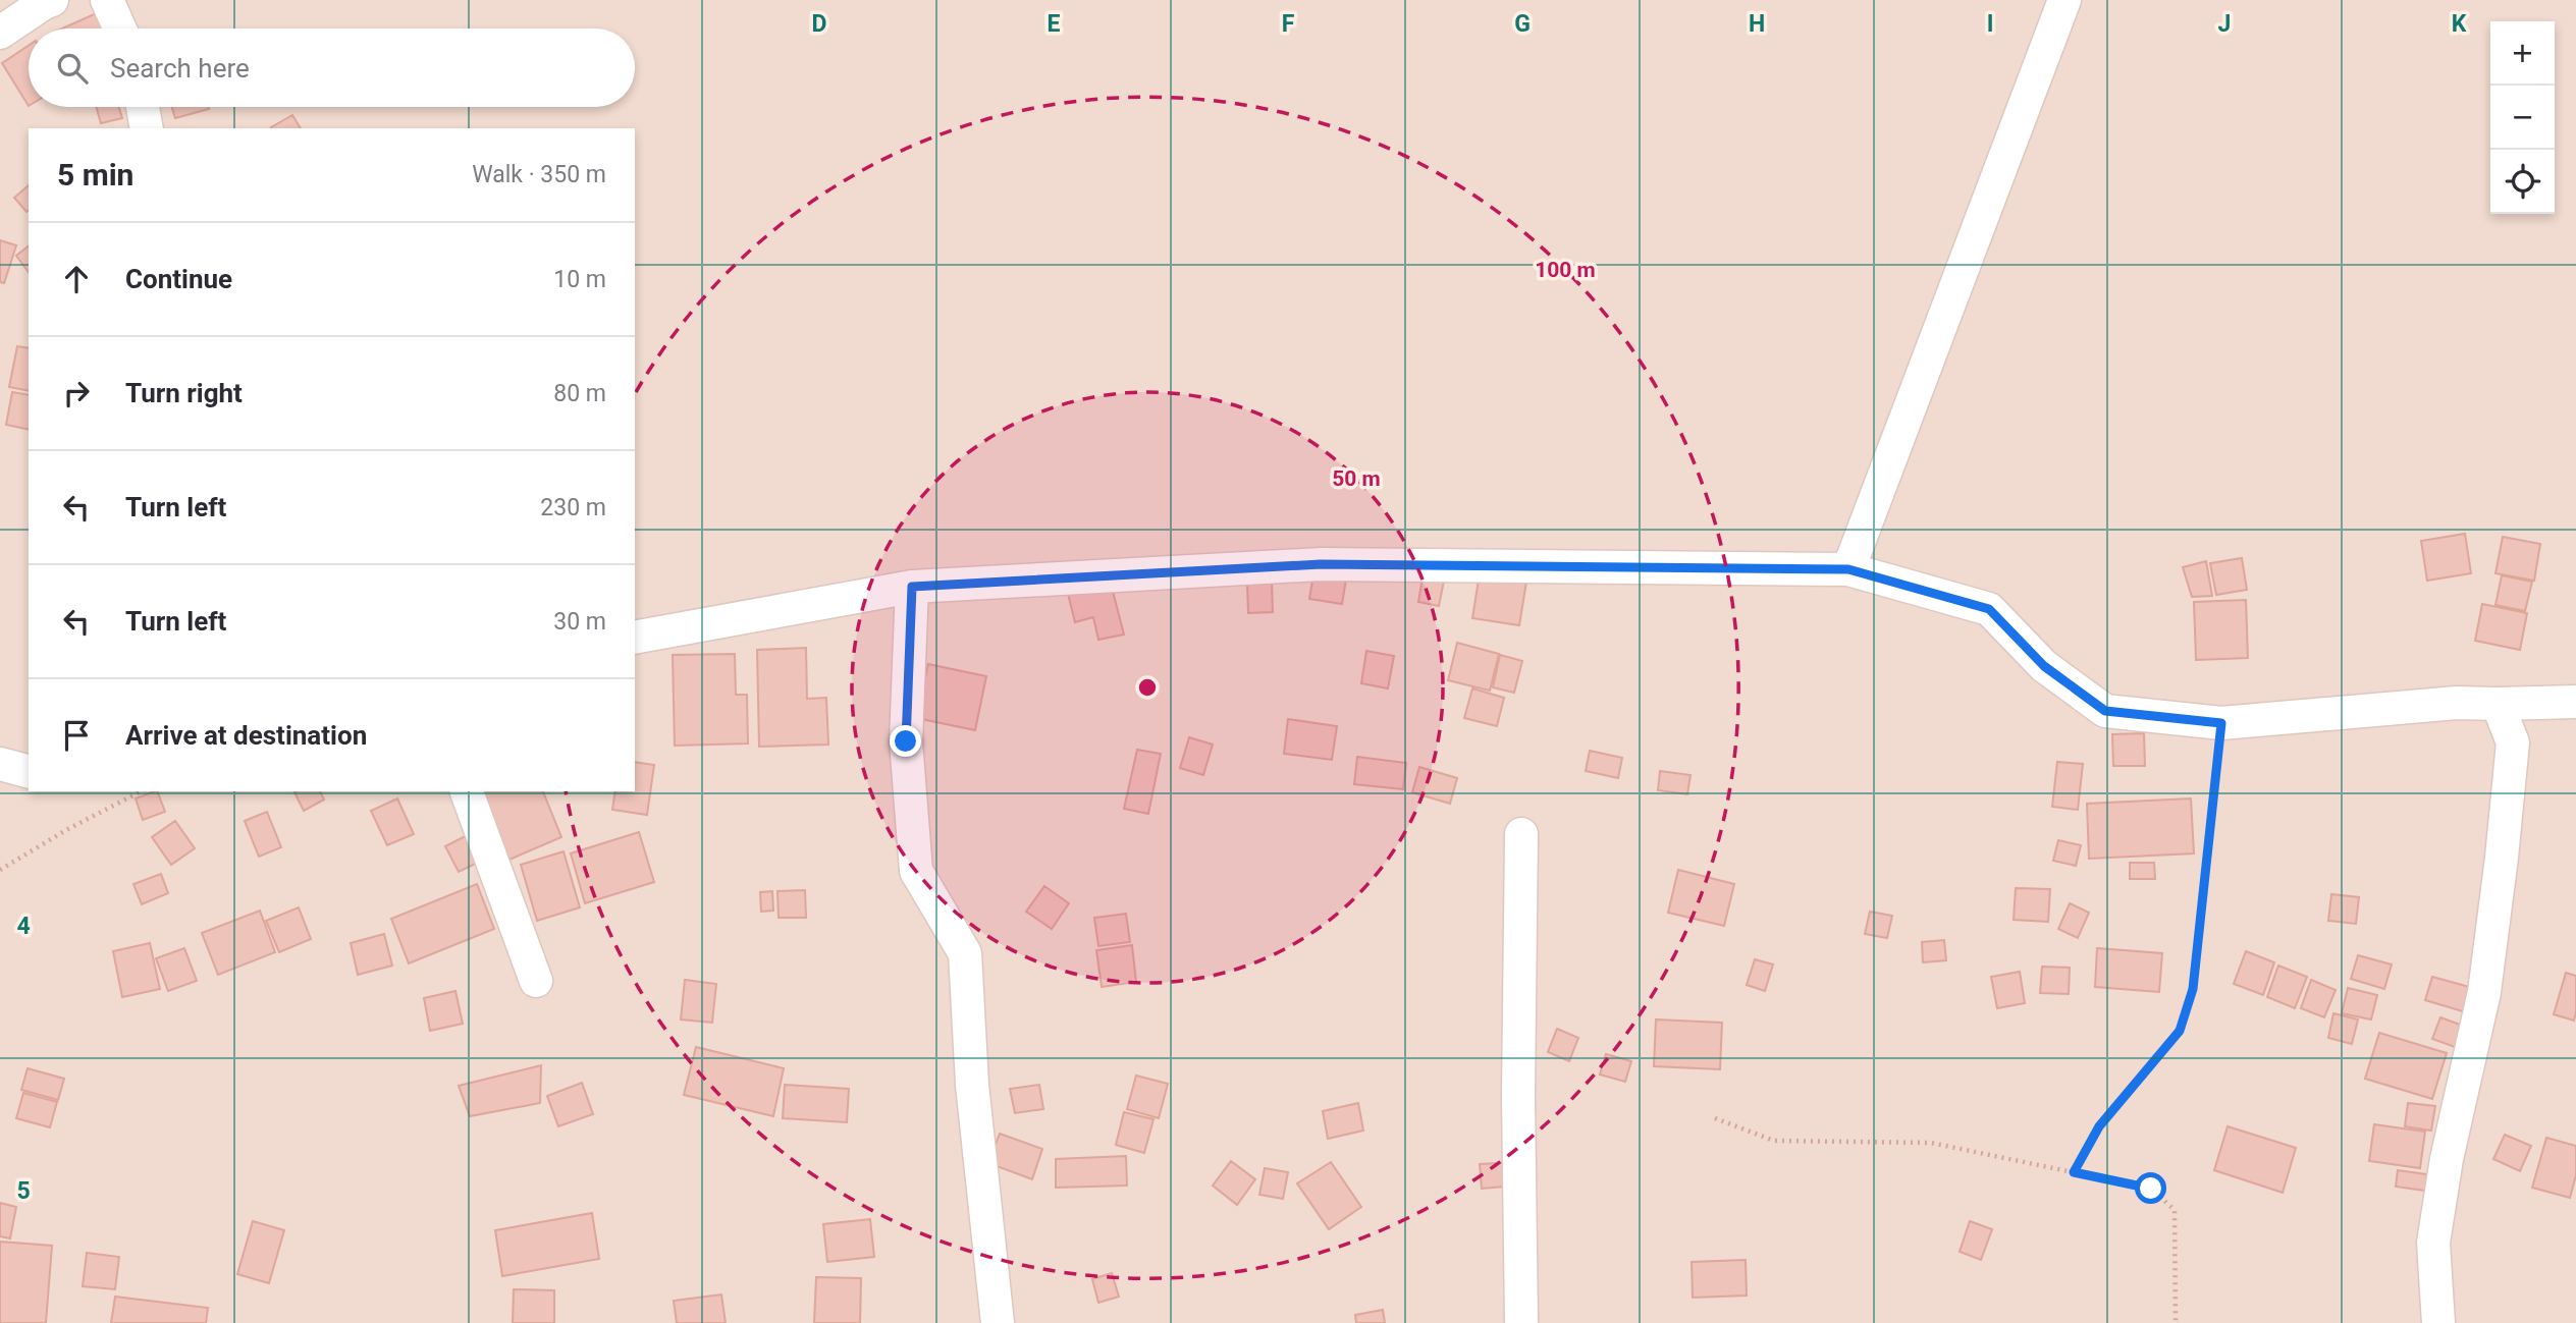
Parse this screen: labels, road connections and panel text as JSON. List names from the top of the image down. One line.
{"page":{"map_buttons":["+","−"],"search":"Search here","heading":["5 min","Walk · 350 m"],"list":[["Continue","10 m"],["Turn right","80 m"],["Turn left","230 m"],["Turn left","30 m"],"Arrive at destination"]},"grid":{"columns":["D","E","F","G","H","I","J","K"],"rows":["4","5"]},"rings":["100 m","50 m"]}
